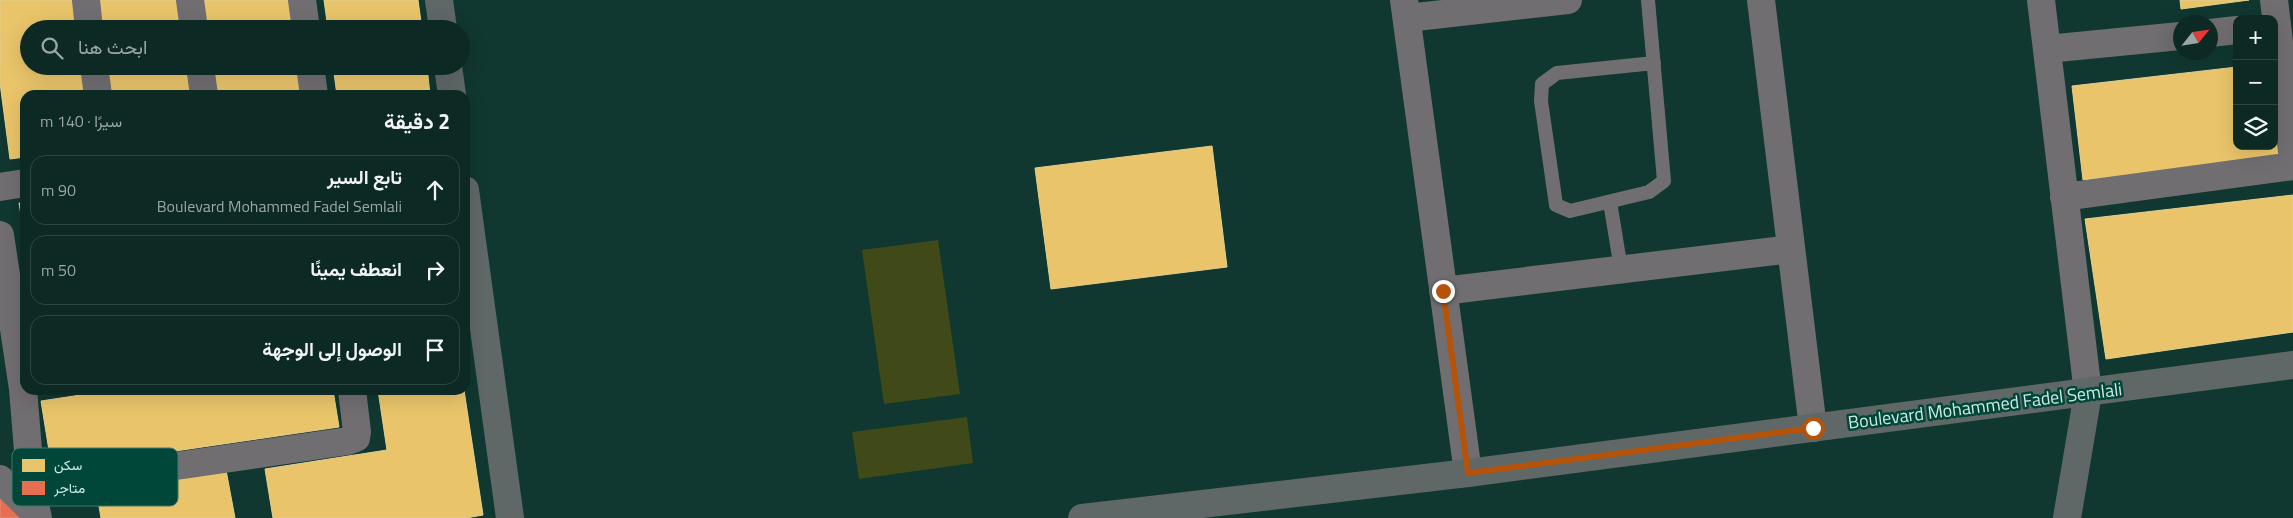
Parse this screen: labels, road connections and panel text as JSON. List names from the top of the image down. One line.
{"streets":{"street":["Boulevard Mohammed Fadel Semlali"]},"legend":["سكن","متاجر"],"north":"top right","page":{"map_buttons":["+","−"],"search":"ابحث هنا","heading":["2 دقيقة","سيرًا · 140 m"],"list":[["تابع السير","Boulevard Mohammed Fadel Semlali","90 m"],["انعطف يمينًا","50 m"],"الوصول إلى الوجهة"]}}
